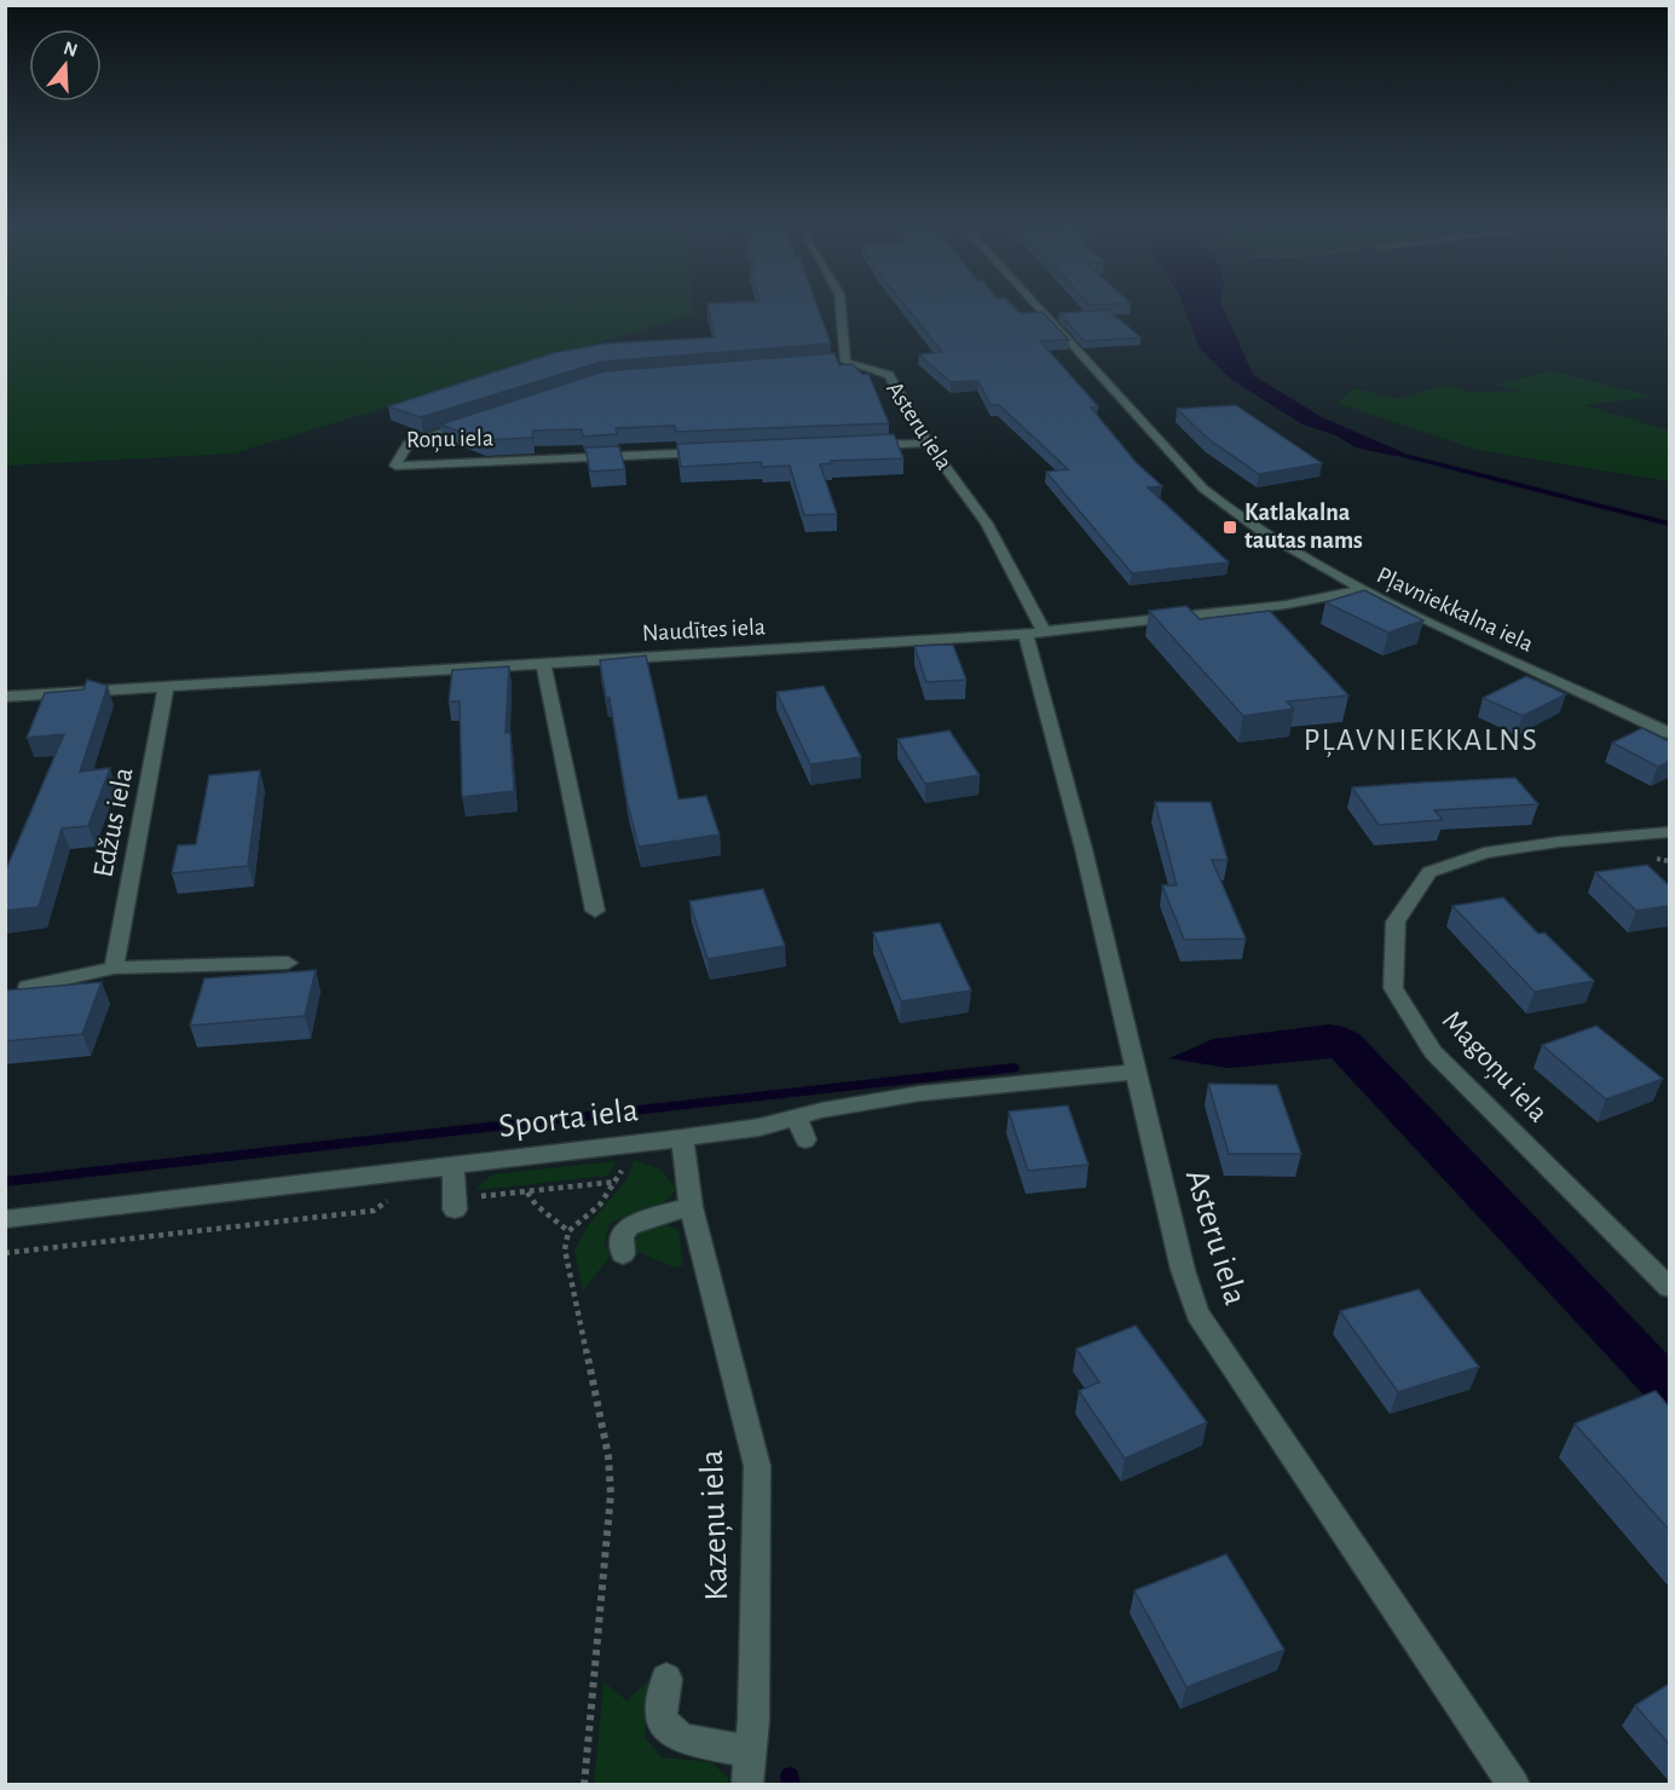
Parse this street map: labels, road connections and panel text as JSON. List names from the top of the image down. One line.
{"streets":{"street":["Asteru iela","Roņu iela","Pļavniekkalna iela","Naudītes iela","Edžus iela","Magoņu iela","Sporta iela","Kazeņu iela"]},"crossings":[["Asteru iela","Naudītes iela"],["Asteru iela","Sporta iela"],["Pļavniekkalna iela","Naudītes iela"],["Naudītes iela","Edžus iela"],["Sporta iela","Kazeņu iela"]],"districts":["PĻAVNIEKKALNS"],"places":{"transit":["Katlakalna tautas nams"]},"north":"top"}
